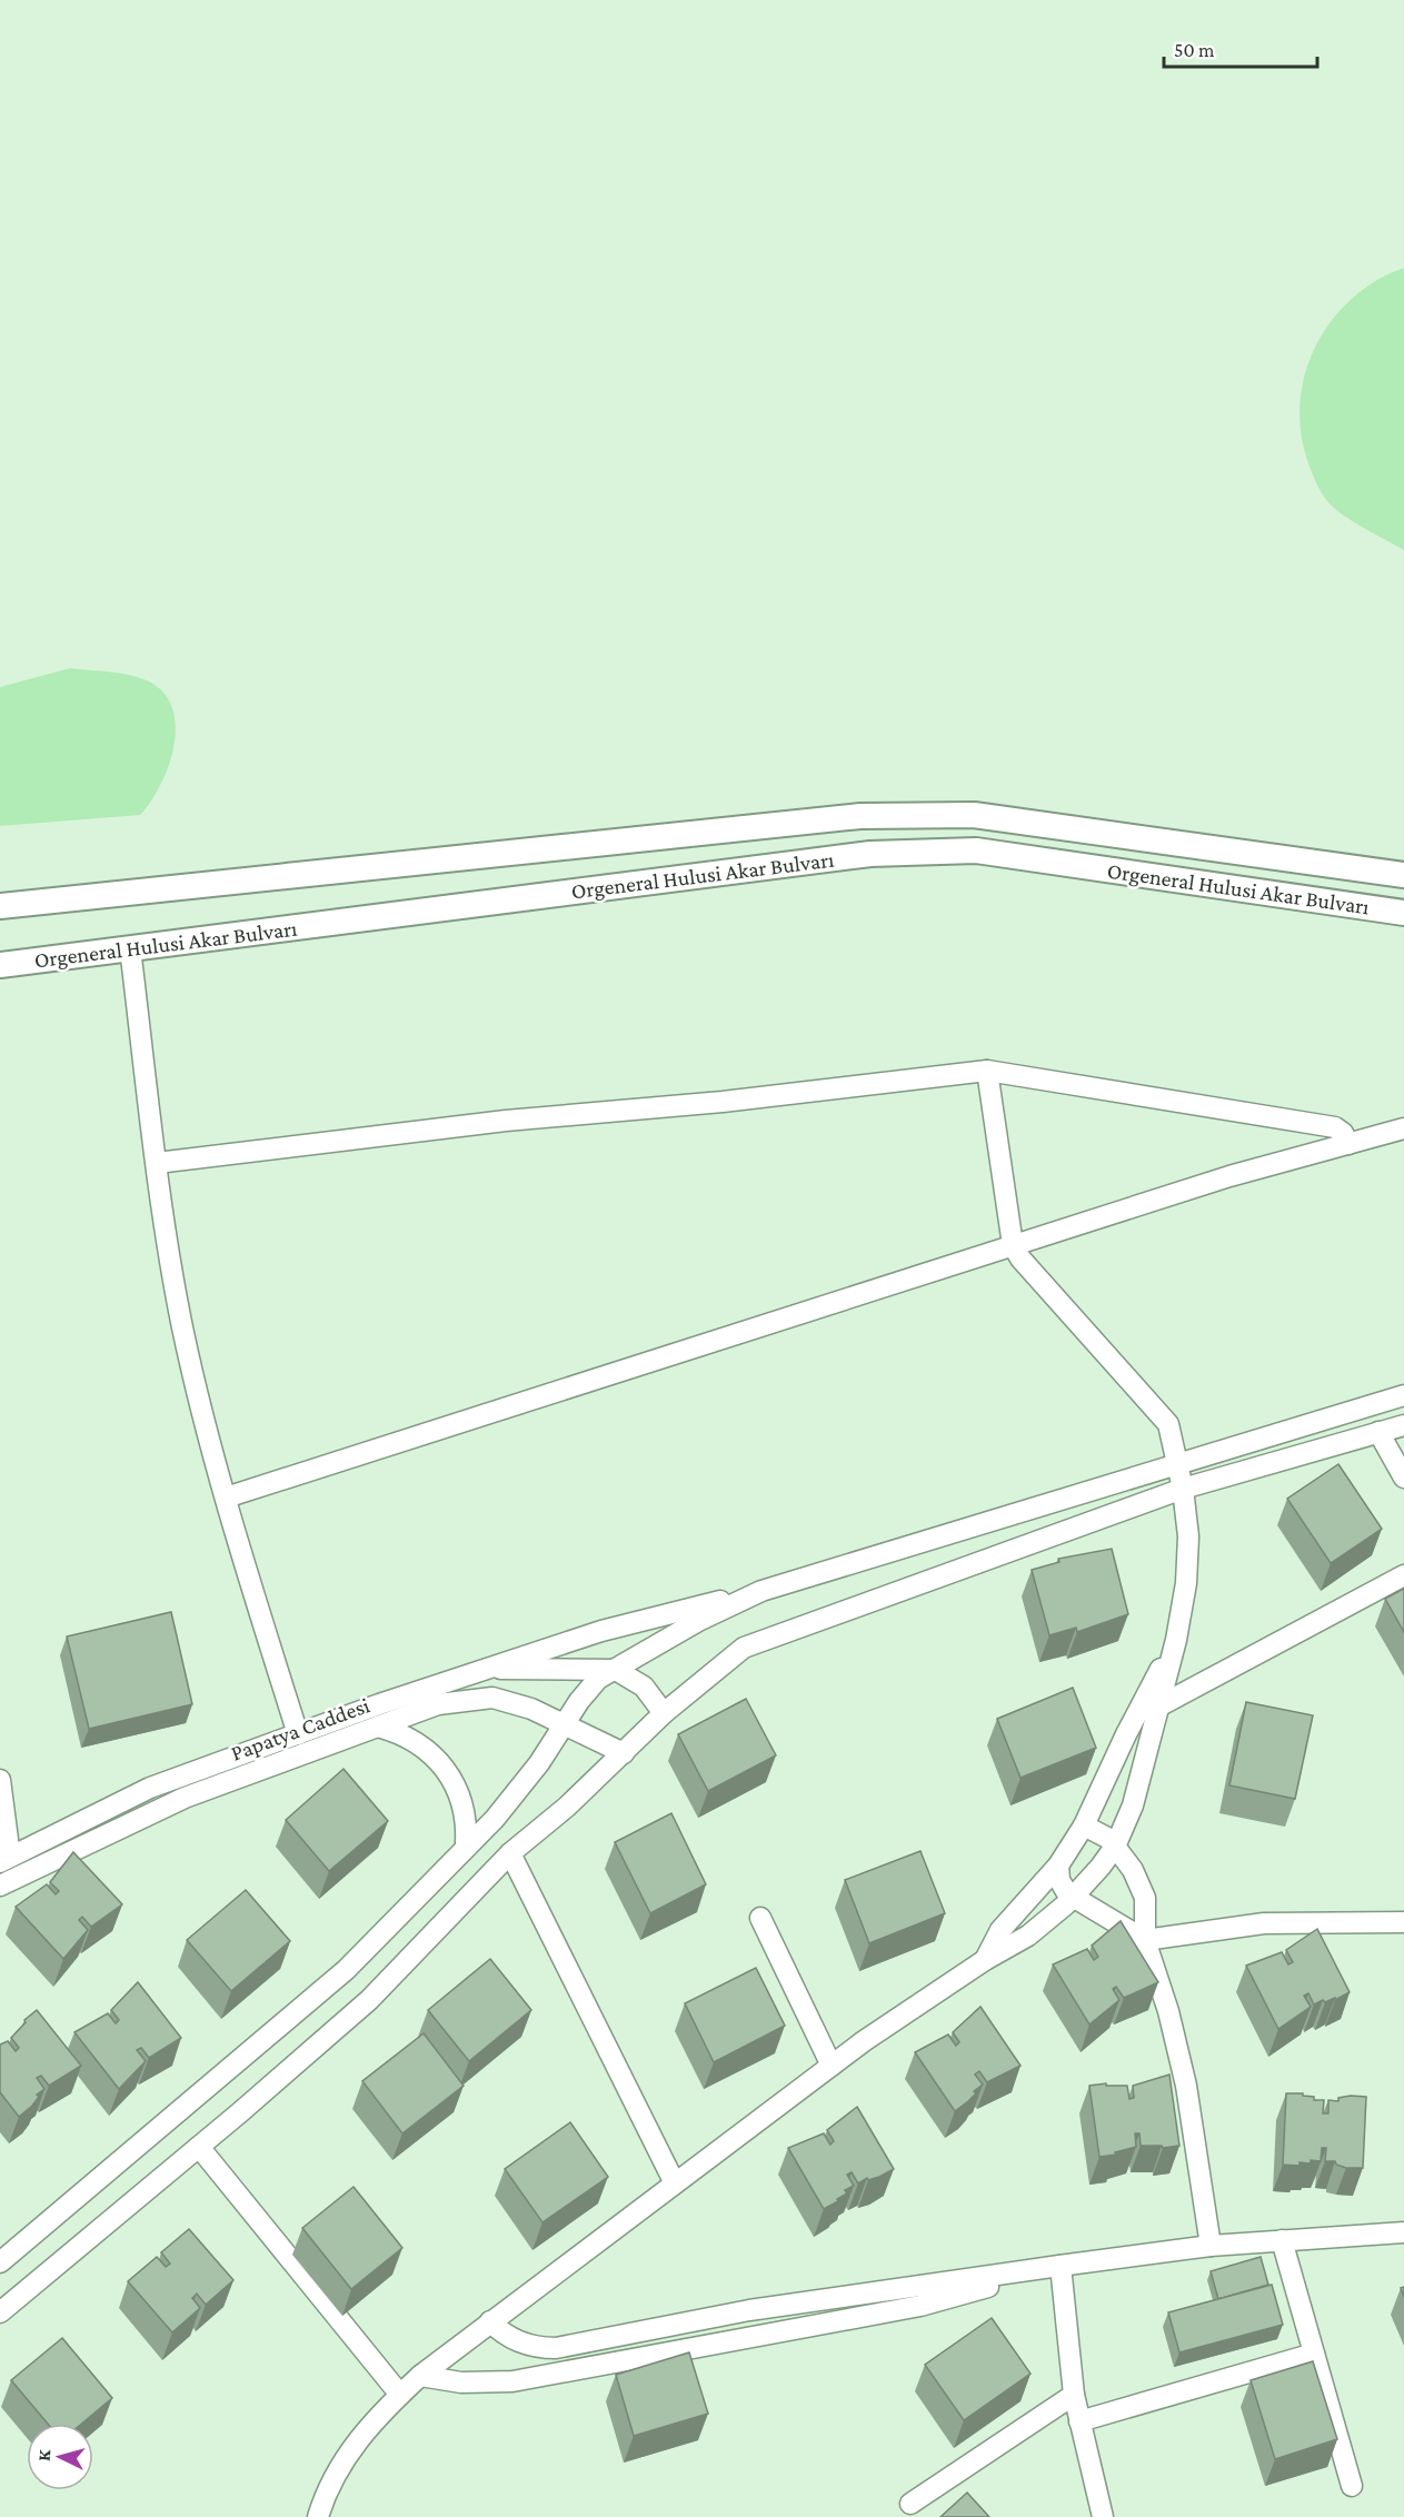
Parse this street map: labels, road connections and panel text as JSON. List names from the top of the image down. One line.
{"streets":{"main road":["Orgeneral Hulusi Akar Bulvarı"],"street":["Papatya Caddesi"]},"scale_bar":"50 m","north":"left"}
